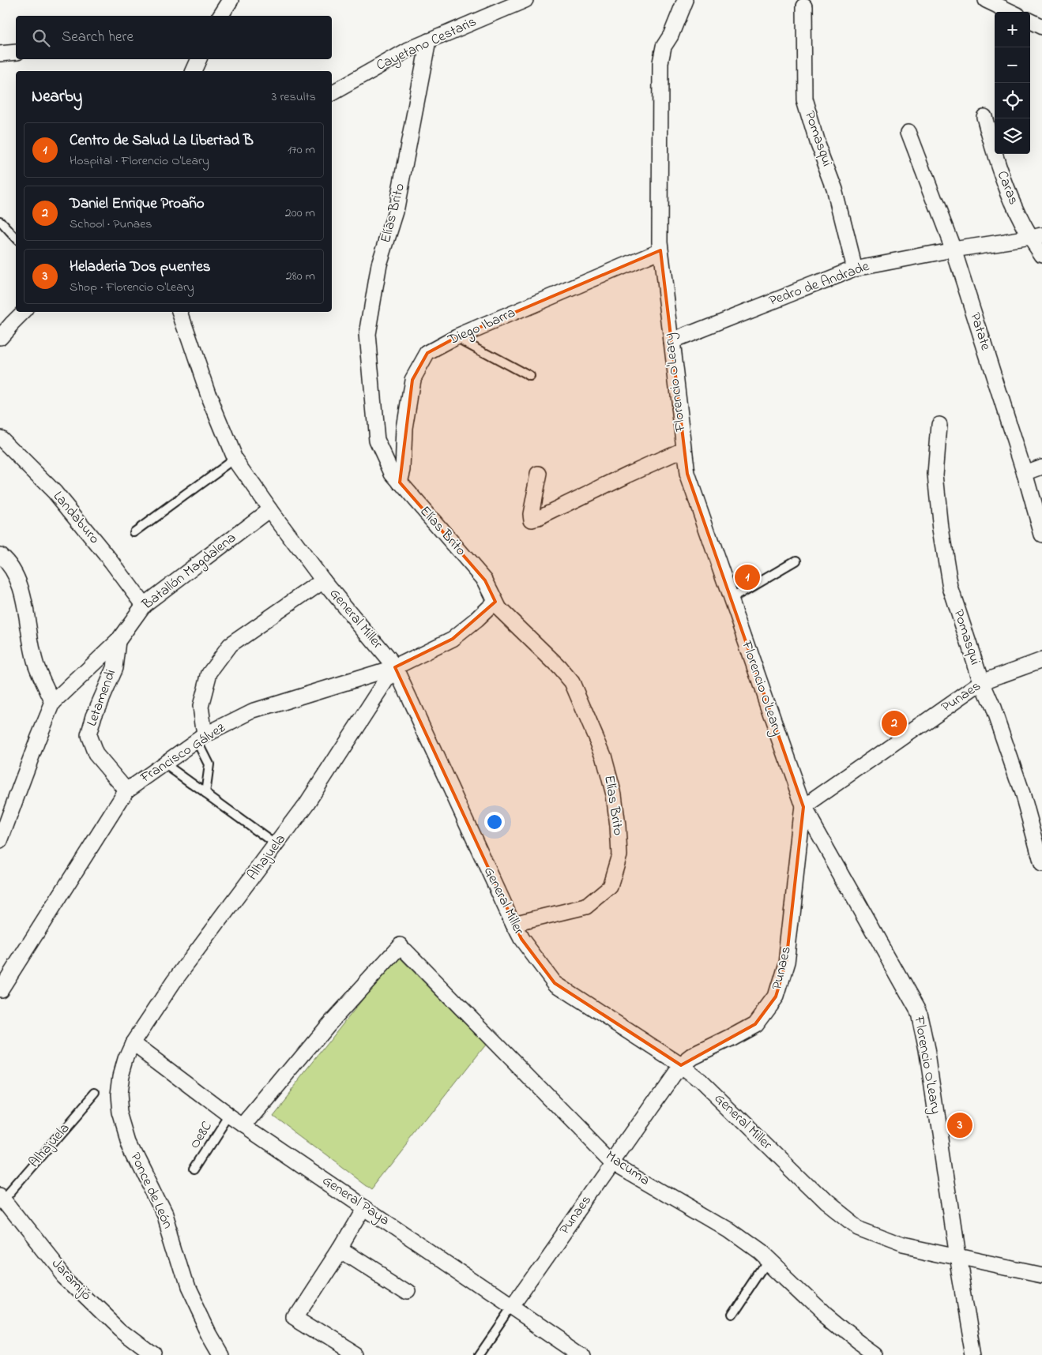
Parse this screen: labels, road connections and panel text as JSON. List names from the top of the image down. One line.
{"streets":{"street":["Cayetano Cestaris","Pomasqui","Caras","Elías Brito","Pedro de Andrade","Diego Ibarra","Patate","Florencio O'Leary","Landaburo","Batallón Magdalena","General Miller","Punaes","Letamendi","Francisco Gálvez","Alhajuela","Macuma","Ponce de León","General Paya","Jaramijó"],"lane":["Oe8C"]},"crossings":[["Cayetano Cestaris","Elías Brito"],["Pomasqui","Pedro de Andrade"],["Pomasqui","Punaes"],["Caras","Pedro de Andrade"],["Elías Brito","Diego Ibarra"],["Elías Brito","General Miller"],["Elías Brito","Francisco Gálvez"],["Pedro de Andrade","Patate"],["Pedro de Andrade","Florencio O'Leary"],["Diego Ibarra","Florencio O'Leary"],["Florencio O'Leary","General Miller"],["Florencio O'Leary","Punaes"],["Landaburo","Batallón Magdalena"],["Batallón Magdalena","General Miller"],["Batallón Magdalena","Letamendi"],["General Miller","Punaes"],["General Miller","Francisco Gálvez"],["General Miller","Alhajuela"],["Punaes","Macuma"],["Punaes","General Paya"],["Letamendi","Francisco Gálvez"],["Francisco Gálvez","Alhajuela"],["Alhajuela","Ponce de León"],["Alhajuela","General Paya"],["Alhajuela","Jaramijó"],["Oe8C","General Paya"],["Macuma","General Paya"],["Ponce de León","General Paya"]],"page":{"map_buttons":["+","−"],"search":"Search here","heading":["Nearby","3 results"],"list":[{"mark":"1","name":"Centro de Salud La Libertad B","note":"Hospital · Florencio O'Leary","value":"170 m"},{"mark":"2","name":"Daniel Enrique Proaño","note":"School · Punaes","value":"200 m"},{"mark":"3","name":"Heladeria Dos puentes","note":"Shop · Florencio O'Leary","value":"280 m"}],"pins":["1","2","3"]}}
